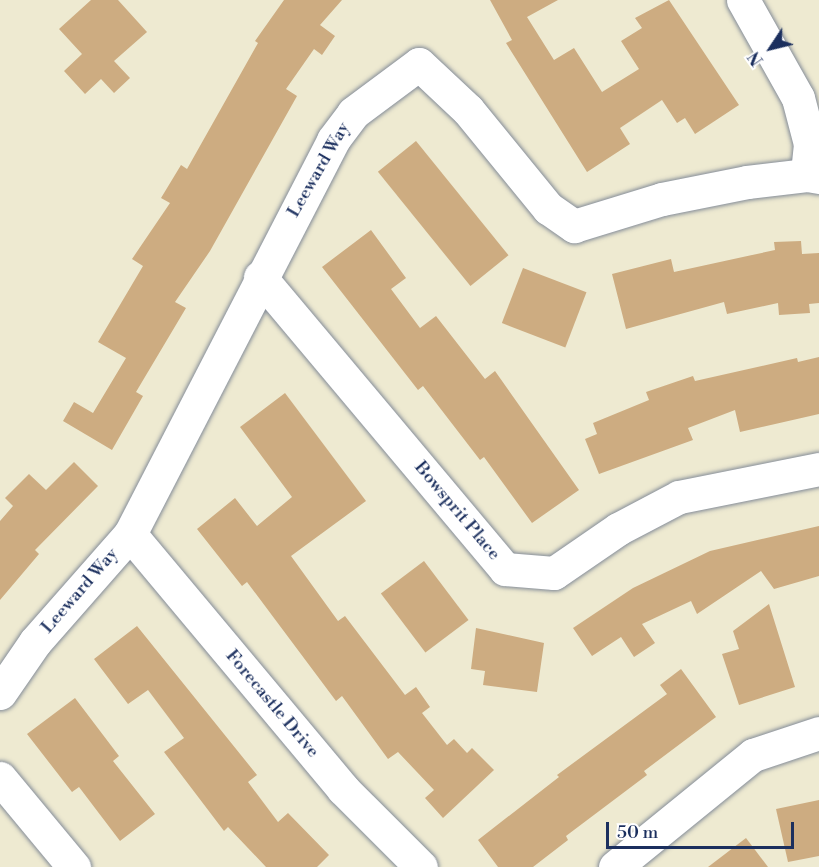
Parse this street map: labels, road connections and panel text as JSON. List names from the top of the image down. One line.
{"streets":{"street":["Leeward Way","Bowsprit Place","Forecastle Drive"]},"crossings":[["Leeward Way","Bowsprit Place"],["Leeward Way","Forecastle Drive"]],"scale_bar":"50 m","north":"bottom left"}
